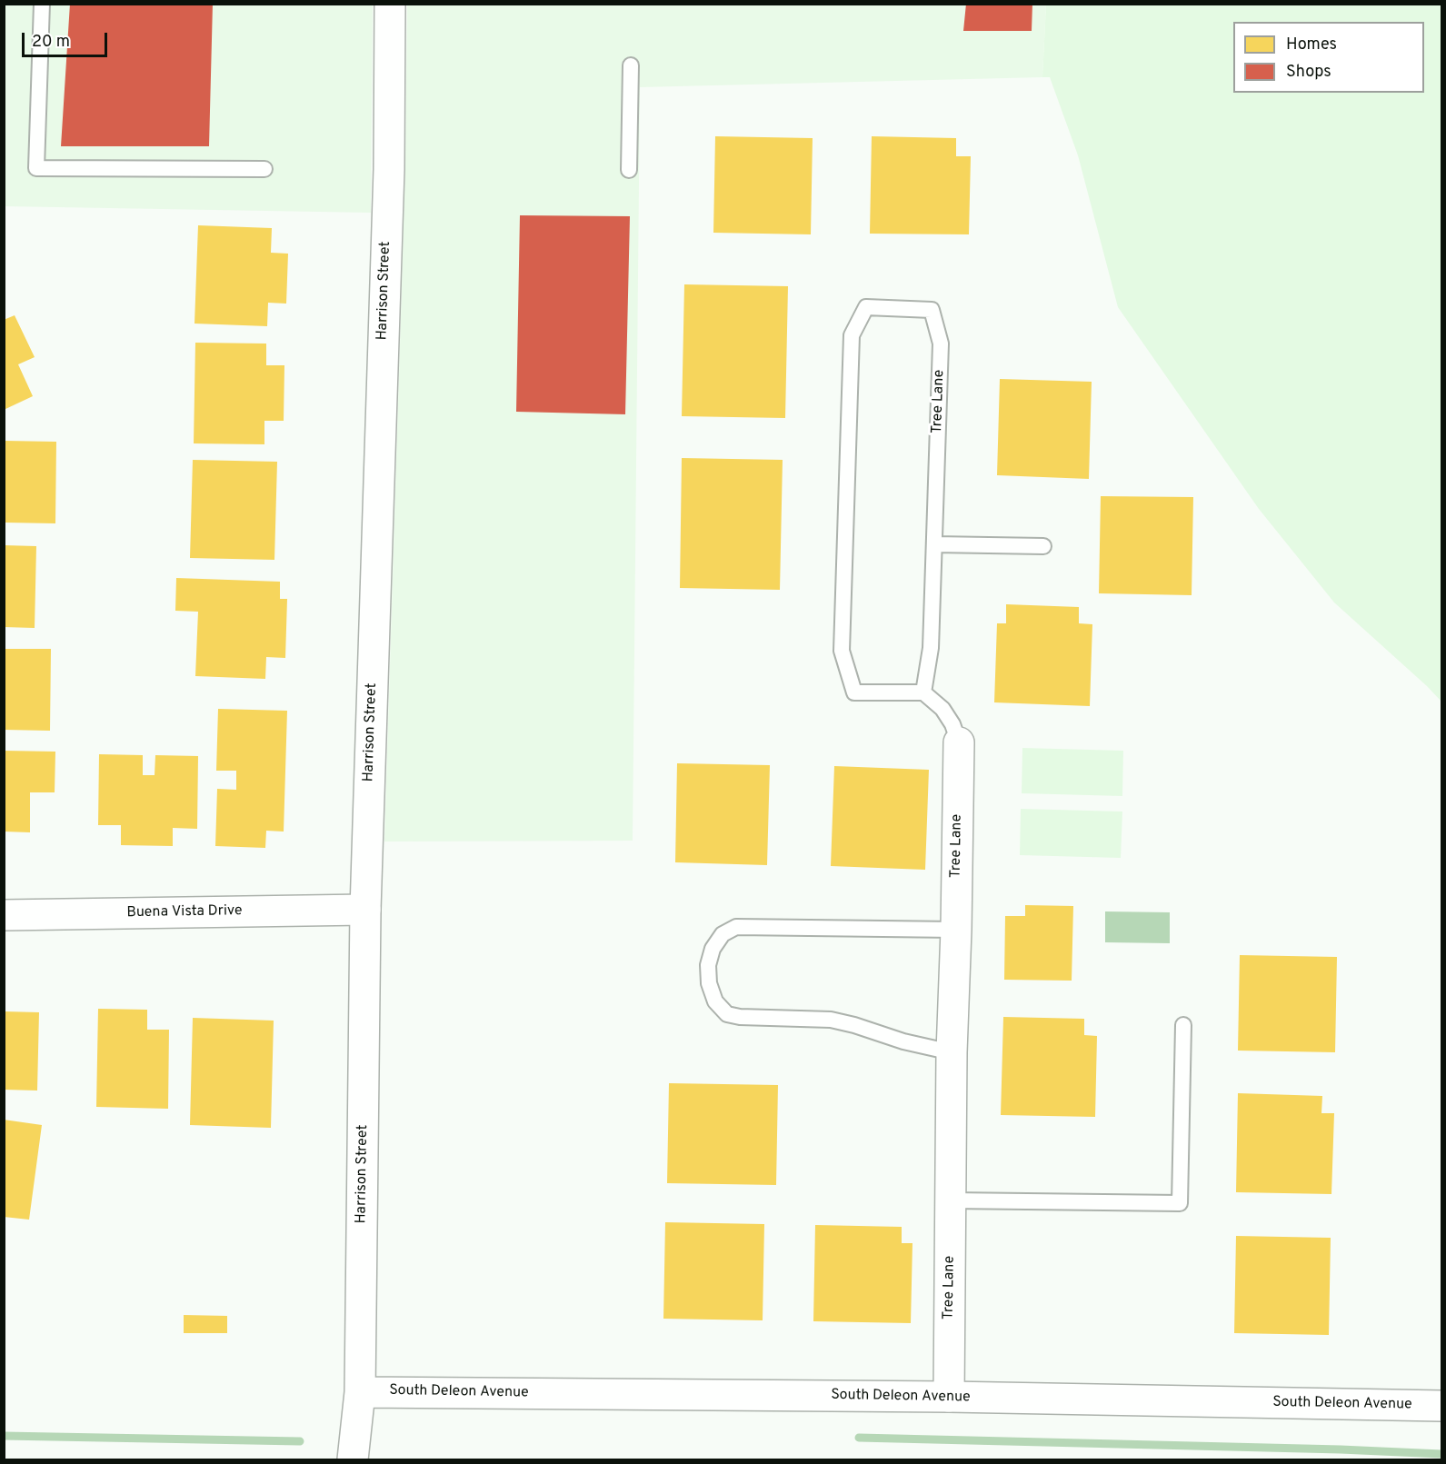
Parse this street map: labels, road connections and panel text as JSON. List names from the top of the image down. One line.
{"streets":{"street":["Harrison Street","Tree Lane","Buena Vista Drive","South Deleon Avenue"]},"crossings":[["Harrison Street","Buena Vista Drive"],["Harrison Street","South Deleon Avenue"],["Tree Lane","South Deleon Avenue"]],"legend":["Homes","Shops"],"scale_bar":"20 m"}
